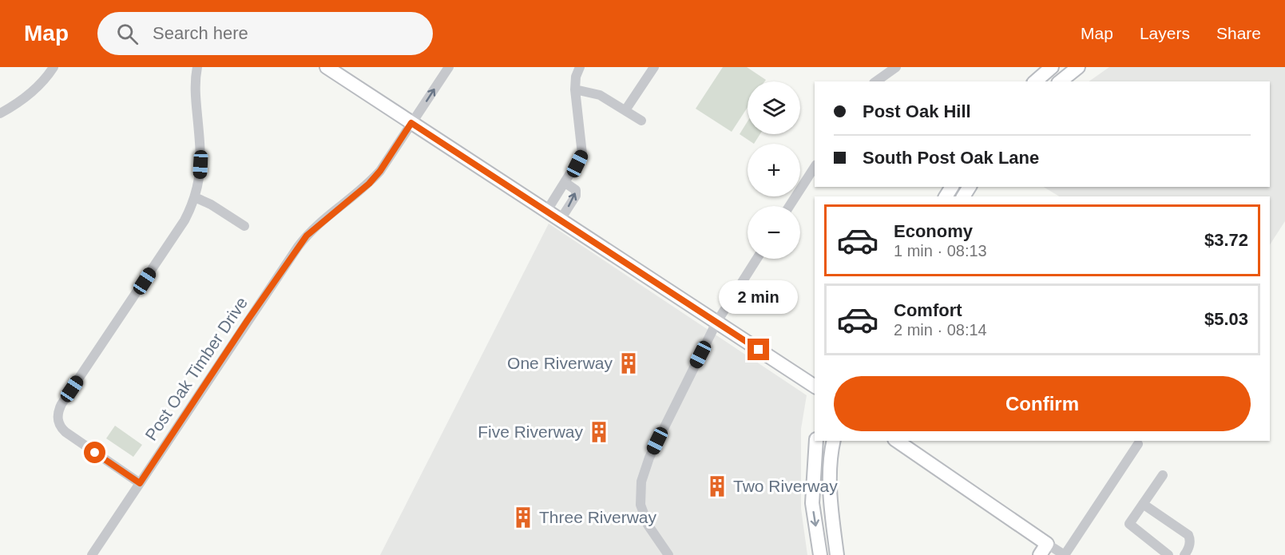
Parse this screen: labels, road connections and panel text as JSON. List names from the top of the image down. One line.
{"streets":{"street":["Post Oak Timber Drive"]},"places":{"building":["One Riverway","Five Riverway","Two Riverway","Three Riverway"]},"page":{"header":"Map","search":"Search here","nav":["Map","Layers","Share"],"map_buttons":["+","−"],"banner":["Post Oak Hill","South Post Oak Lane"],"list":[{"name":"Economy","note":"1 min · 08:13","value":"$3.72"},{"name":"Comfort","note":"2 min · 08:14","value":"$5.03"}],"bubble":"2 min","buttons":"Confirm"}}
